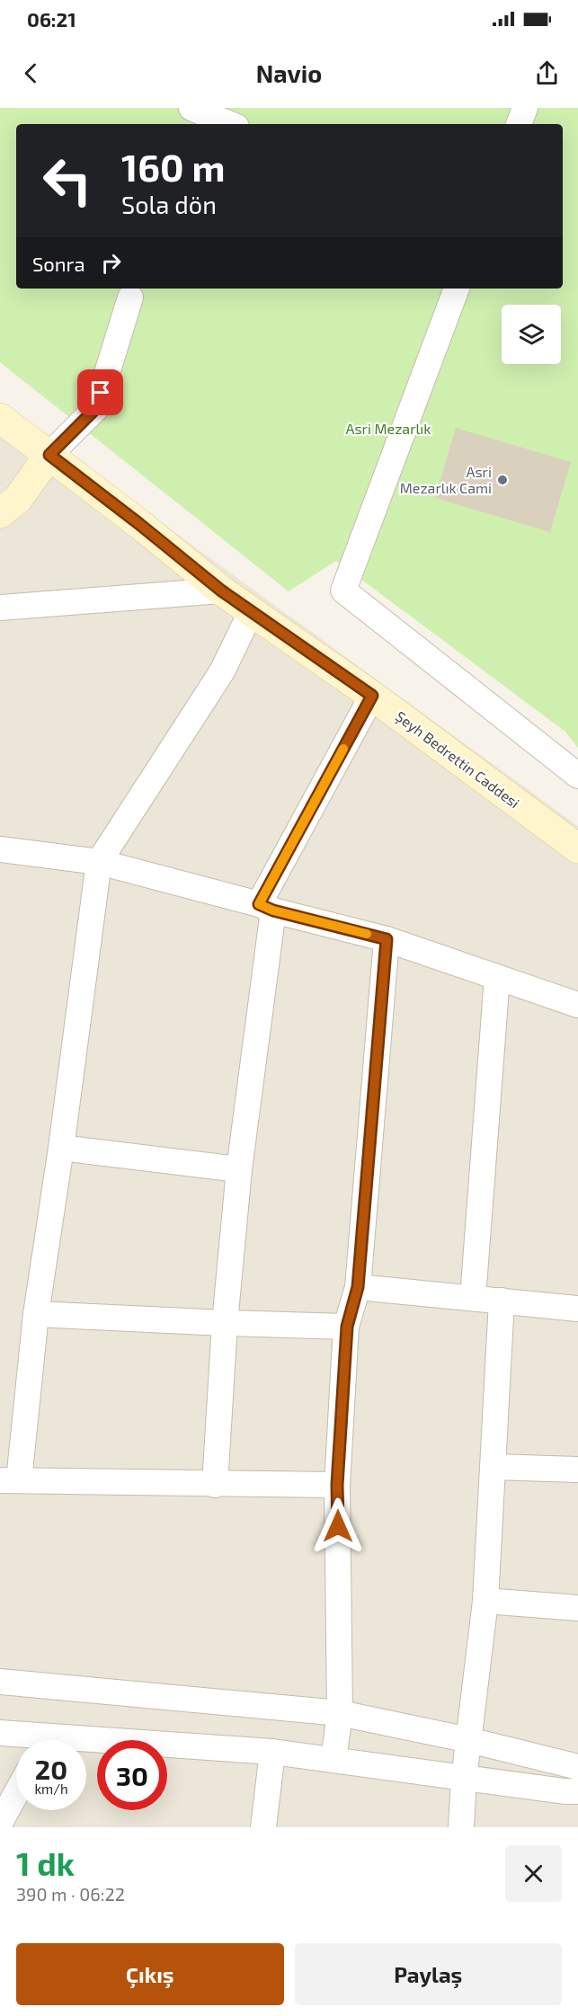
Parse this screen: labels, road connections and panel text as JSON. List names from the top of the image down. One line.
{"streets":{"main road":["Şeyh Bedrettin Caddesi"]},"parks":["Asri Mezarlık"],"places":["Asri Mezarlık Cami"],"page":{"status":"06:21","header":"Navio","turn":["160 m","Sola dön"],"then":"Sonra","speed":"20 km/h","limit":"30","heading":["1 dk","390 m · 06:22"],"buttons":["Çıkış","Paylaş"]}}
